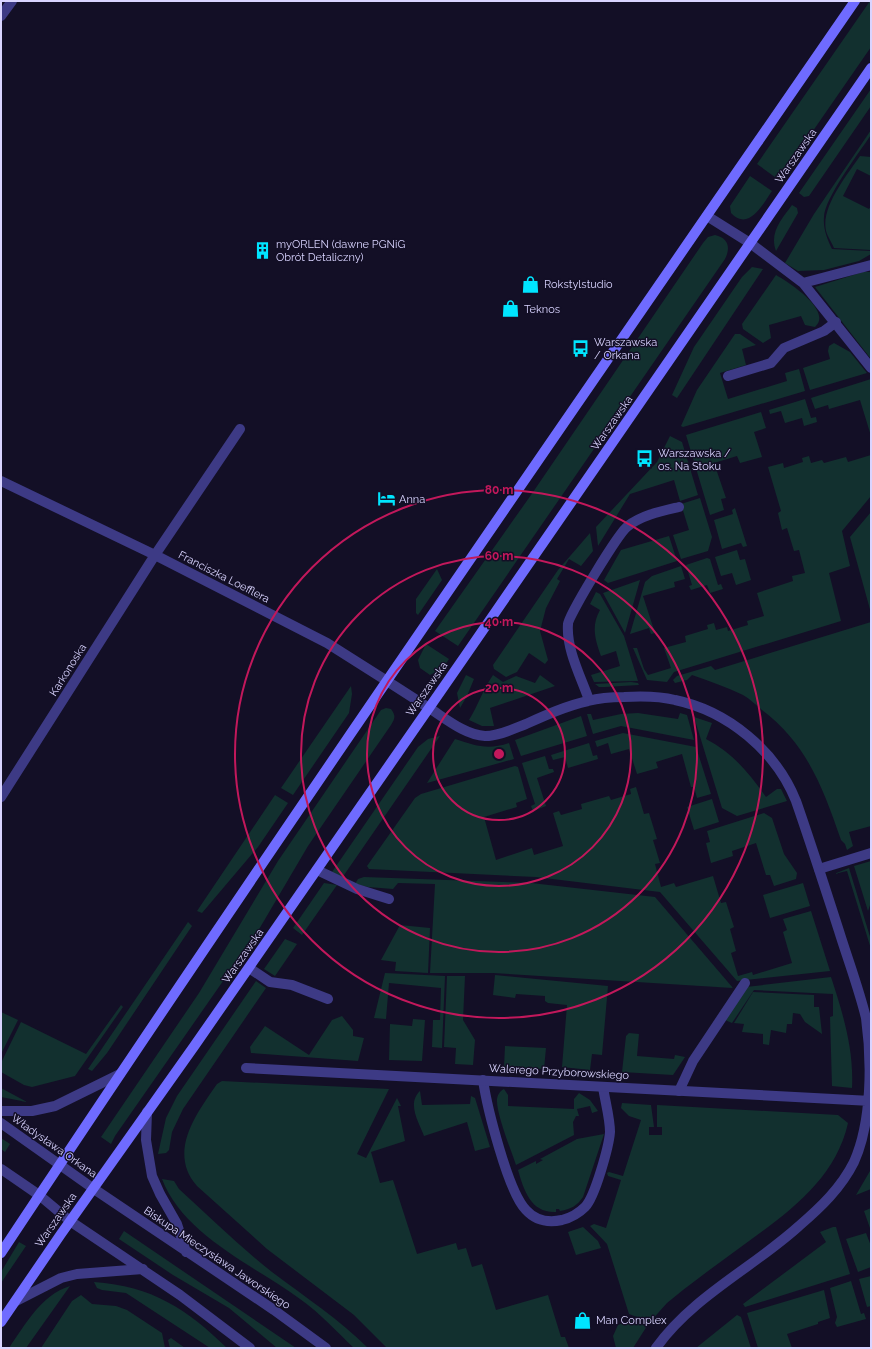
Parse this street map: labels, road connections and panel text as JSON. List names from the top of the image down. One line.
{"streets":{"main road":["Warszawska"],"street":["Franciszka Loefflera","Karkonoska","Walerego Przyborowskiego","Władysława Orkana","Biskupa Mieczysława Jaworskiego"]},"crossings":[["Warszawska","Franciszka Loefflera"],["Warszawska","Władysława Orkana"],["Warszawska","Biskupa Mieczysława Jaworskiego"],["Franciszka Loefflera","Karkonoska"],["Franciszka Loefflera","Walerego Przyborowskiego"],["Władysława Orkana","Biskupa Mieczysława Jaworskiego"]],"places":{"building":["myORLEN (dawne PGNiG Obrót Detaliczny)"],"shop":["Rokstylstudio","Teknos","Man Complex"],"bus stop":["Warszawska / Orkana","Warszawska / os. Na Stoku"],"hotel":["Anna"]},"rings":["80 m","60 m","40 m","20 m"]}
